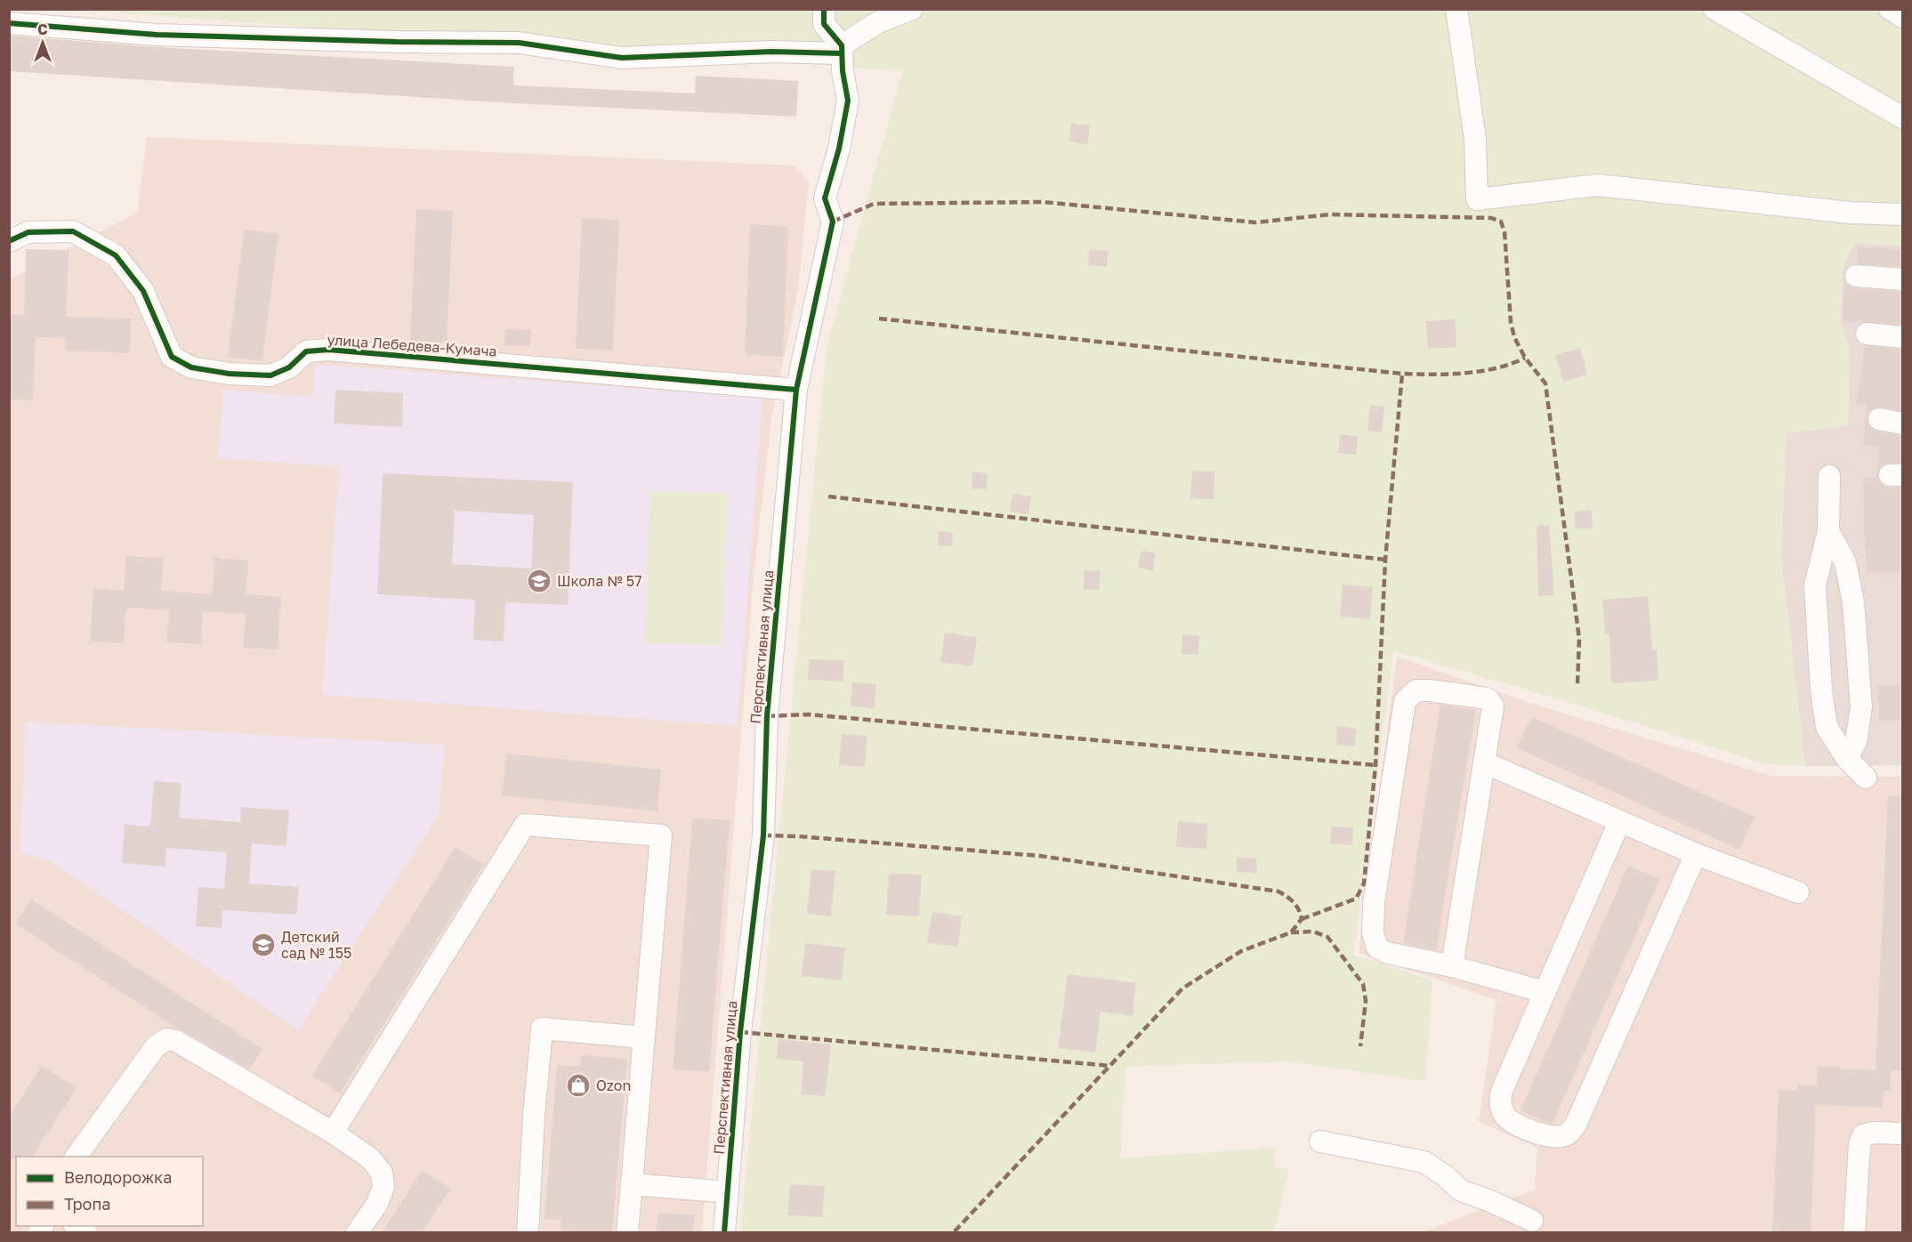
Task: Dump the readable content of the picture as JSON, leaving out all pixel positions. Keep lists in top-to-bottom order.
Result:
{
  "streets": {
    "street": ["улица Лебедева-Кумача", "Перспективная улица"]
  },
  "crossings": [
    ["улица Лебедева-Кумача", "Перспективная улица"]
  ],
  "places": {
    "school or university": ["Школа № 57", "Детский сад № 155"],
    "shop": ["Ozon"]
  },
  "legend": ["Велодорожка", "Тропа"],
  "north": "top"
}
